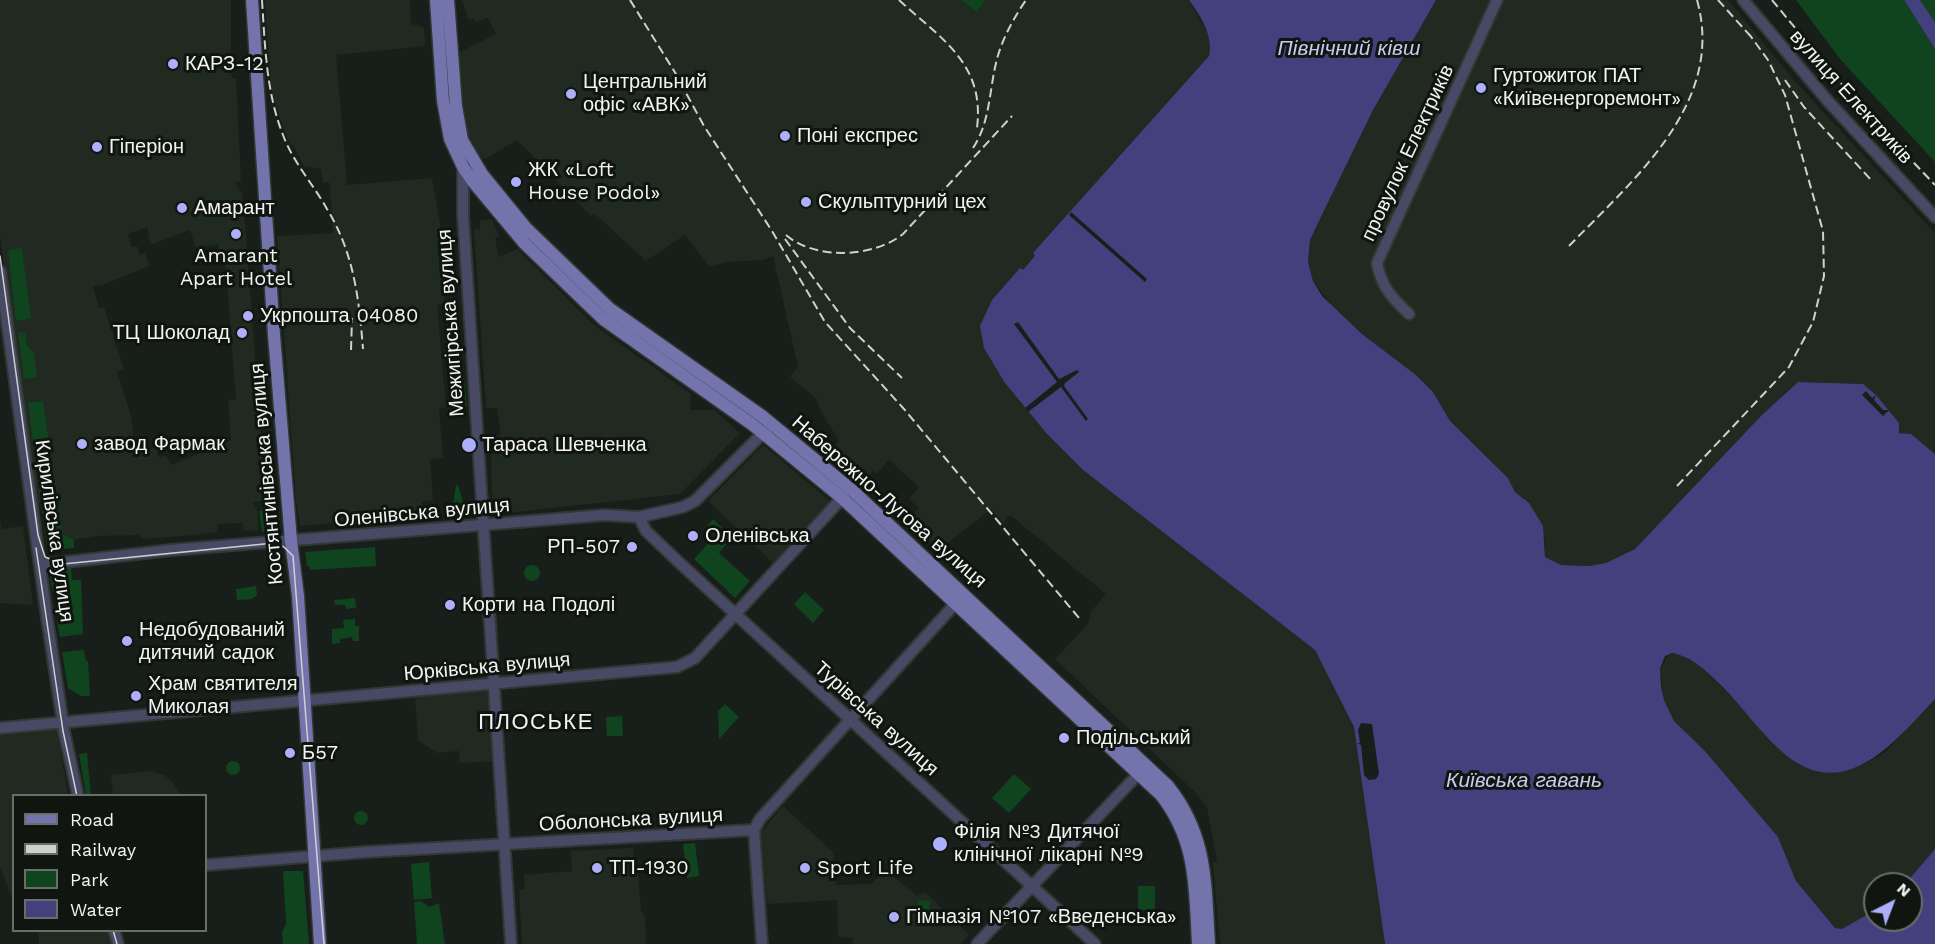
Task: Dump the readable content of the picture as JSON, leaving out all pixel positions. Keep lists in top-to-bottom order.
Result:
{
  "streets": {
    "main road": ["Межигірська вулиця", "Костянтинівська вулиця", "Набережно-Лугова вулиця"],
    "street": [
      "вулиця Електриків",
      "провулок Електриків",
      "Оленівська вулиця",
      "Кирилівська вулиця",
      "Юрківська вулиця",
      "Турівська вулиця",
      "Оболонська вулиця"
    ]
  },
  "crossings": [
    ["Межигірська вулиця", "Набережно-Лугова вулиця"],
    ["Межигірська вулиця", "Оленівська вулиця"],
    ["Межигірська вулиця", "Юрківська вулиця"],
    ["Межигірська вулиця", "Оболонська вулиця"],
    ["Костянтинівська вулиця", "Оленівська вулиця"],
    ["Костянтинівська вулиця", "Юрківська вулиця"],
    ["Костянтинівська вулиця", "Оболонська вулиця"],
    ["Набережно-Лугова вулиця", "Оленівська вулиця"],
    ["Набережно-Лугова вулиця", "Юрківська вулиця"],
    ["Набережно-Лугова вулиця", "Оболонська вулиця"],
    ["Оленівська вулиця", "Кирилівська вулиця"],
    ["Оленівська вулиця", "Турівська вулиця"],
    ["Кирилівська вулиця", "Юрківська вулиця"],
    ["Юрківська вулиця", "Турівська вулиця"],
    ["Турівська вулиця", "Оболонська вулиця"]
  ],
  "districts": ["ПЛОСЬКЕ"],
  "water": ["Північний ківш", "Київська гавань"],
  "places": [
    "КАРЗ-12",
    "Гуртожиток ПАТ «Київенергоремонт»",
    "Центральний офіс «АВК»",
    "Поні експрес",
    "Гіперіон",
    "ЖК «Loft House Podol»",
    "Скульптурний цех",
    "Амарант",
    "Amarant Apart Hotel",
    "Укрпошта 04080",
    "ТЦ Шоколад",
    "завод Фармак",
    "Тараса Шевченка",
    "Оленівська",
    "РП-507",
    "Корти на Подолі",
    "Недобудований дитячий садок",
    "Храм святителя Миколая",
    "Подільський",
    "Б57",
    "Філія №3 Дитячої клінічної лікарні №9",
    "ТП-1930",
    "Sport Life",
    "Гімназія №107 «Введенська»"
  ],
  "legend": [
    "Road",
    "Railway",
    "Park",
    "Water"
  ],
  "north": "top right"
}
